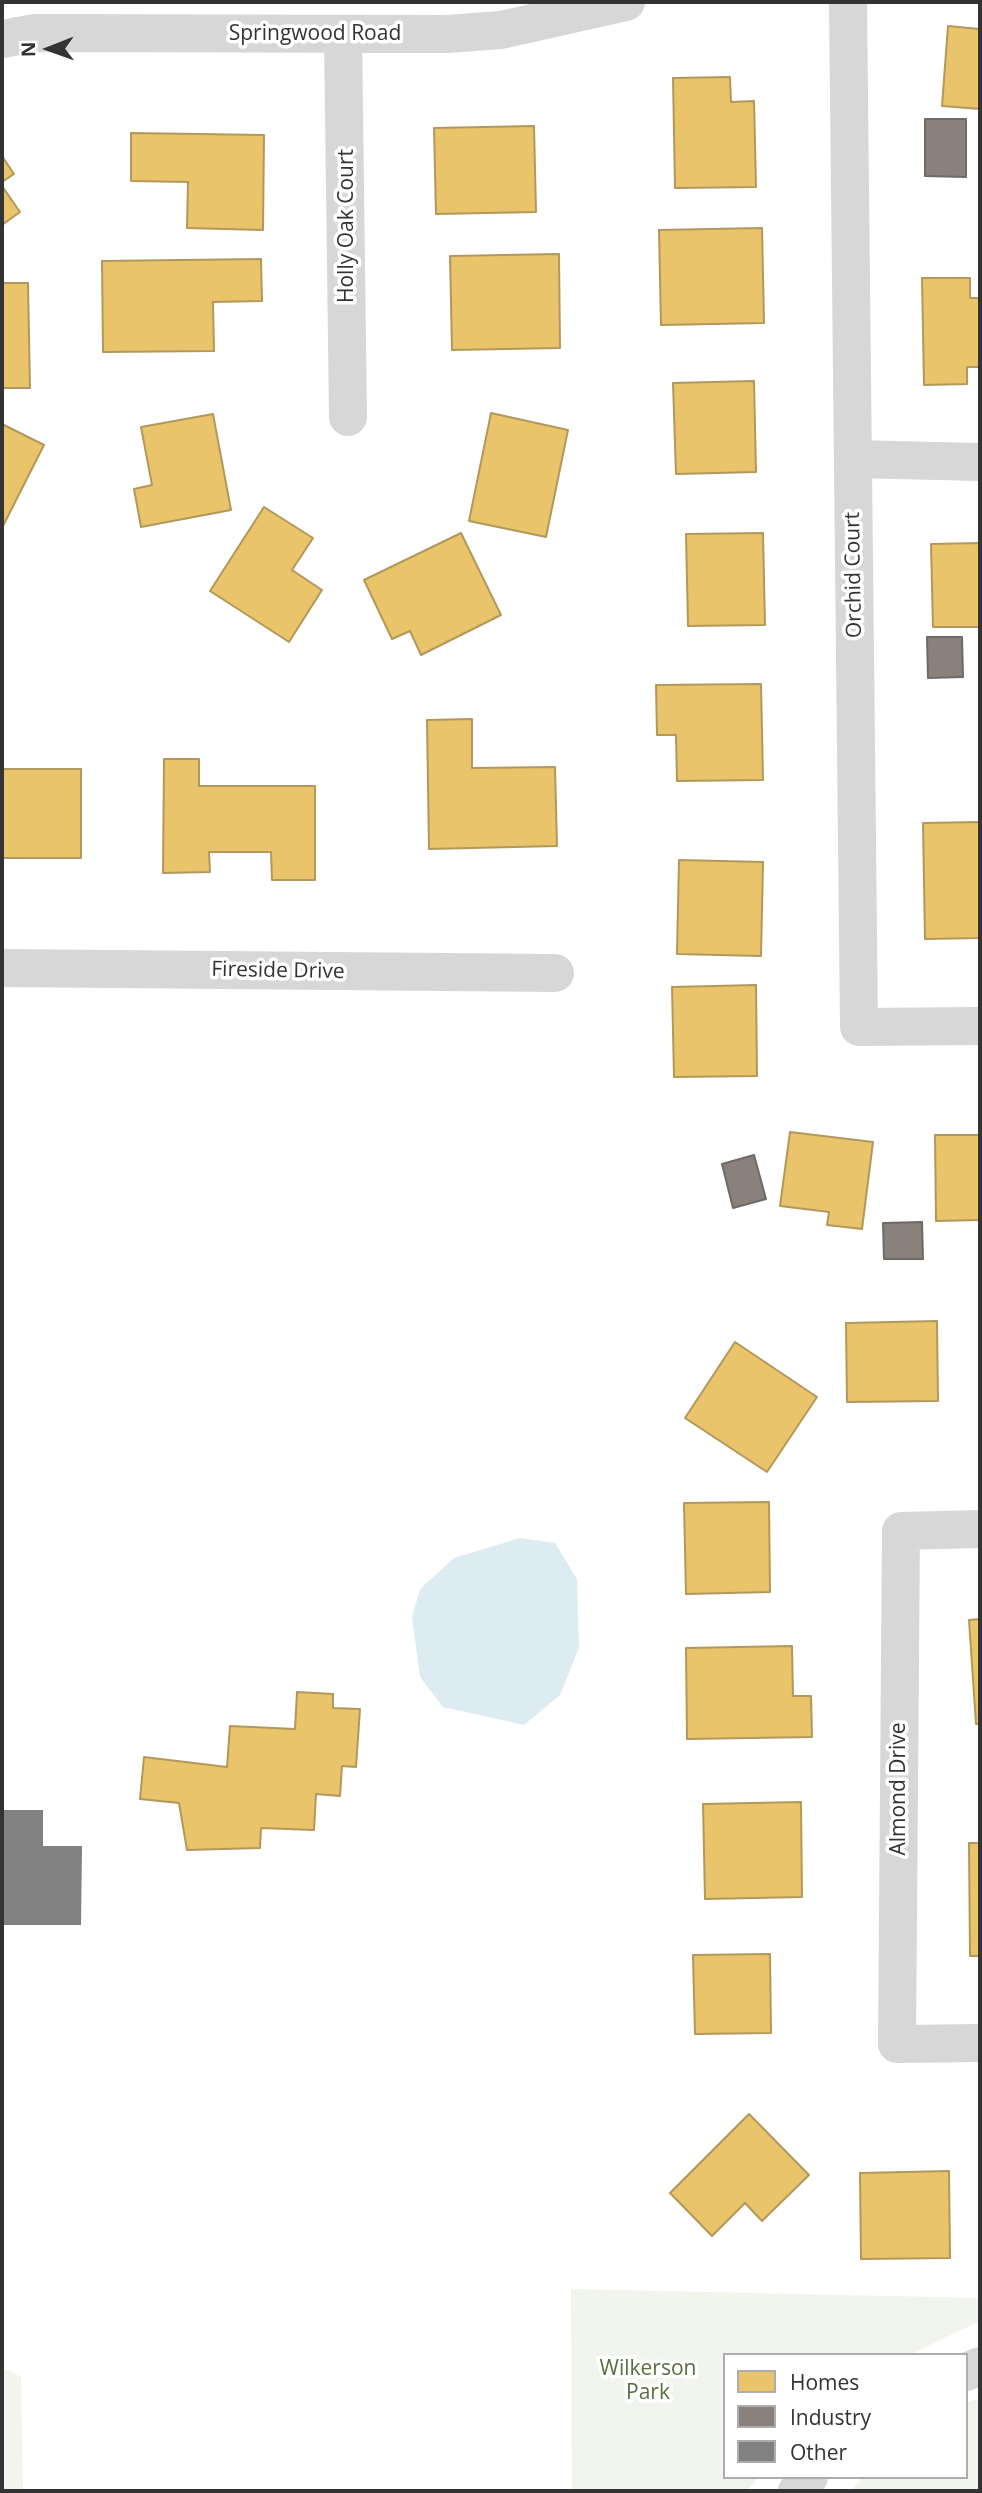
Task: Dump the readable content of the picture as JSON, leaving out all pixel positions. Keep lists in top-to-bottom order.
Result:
{
  "streets": {
    "street": [
      "Springwood Road",
      "Holly Oak Court",
      "Orchid Court",
      "Fireside Drive",
      "Almond Drive"
    ]
  },
  "crossings": [
    ["Springwood Road", "Holly Oak Court"]
  ],
  "parks": ["Wilkerson Park"],
  "legend": ["Homes", "Industry", "Other"],
  "north": "left"
}
